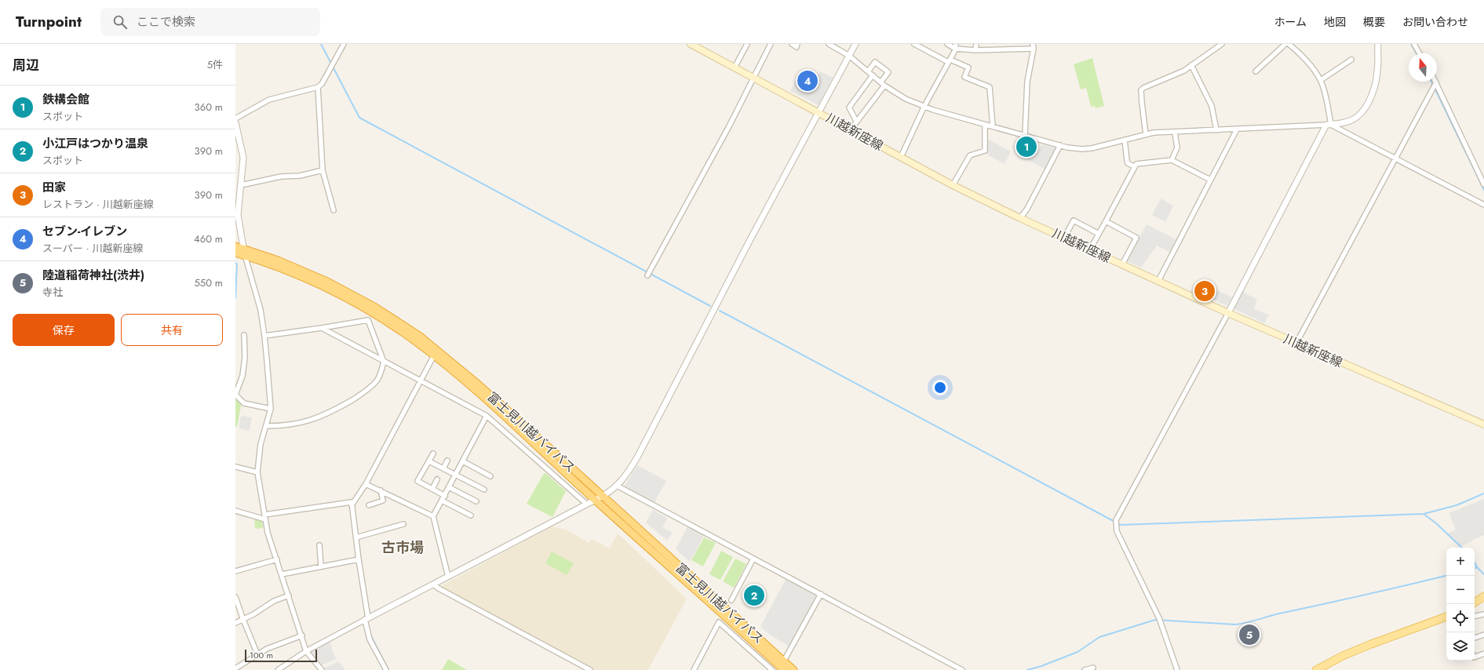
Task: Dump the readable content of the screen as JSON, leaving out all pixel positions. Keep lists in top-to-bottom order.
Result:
{
  "streets": {
    "highway": ["富士見川越バイパス"],
    "main road": ["川越新座線"]
  },
  "districts": ["古市場"],
  "scale_bar": "100 m",
  "north": "top",
  "page": {
    "header": "Turnpoint",
    "search": "ここで検索",
    "nav": [
      "ホーム",
      "地図",
      "概要",
      "お問い合わせ"
    ],
    "heading": ["周辺", "5件"],
    "pins": [
      "4",
      "1",
      "3",
      "2",
      "5"
    ],
    "list": [
      {
        "mark": "1",
        "name": "鉄構会館",
        "note": "スポット",
        "value": "360 m"
      },
      {
        "mark": "2",
        "name": "小江戸はつかり温泉",
        "note": "スポット",
        "value": "390 m"
      },
      {
        "mark": "3",
        "name": "田家",
        "note": "レストラン · 川越新座線",
        "value": "390 m"
      },
      {
        "mark": "4",
        "name": "セブン-イレブン",
        "note": "スーパー · 川越新座線",
        "value": "460 m"
      },
      {
        "mark": "5",
        "name": "陸道稲荷神社(渋井)",
        "note": "寺社",
        "value": "550 m"
      }
    ],
    "buttons": ["保存", "共有"],
    "map_buttons": ["+", "−"],
    "scale": "100 m"
  }
}
